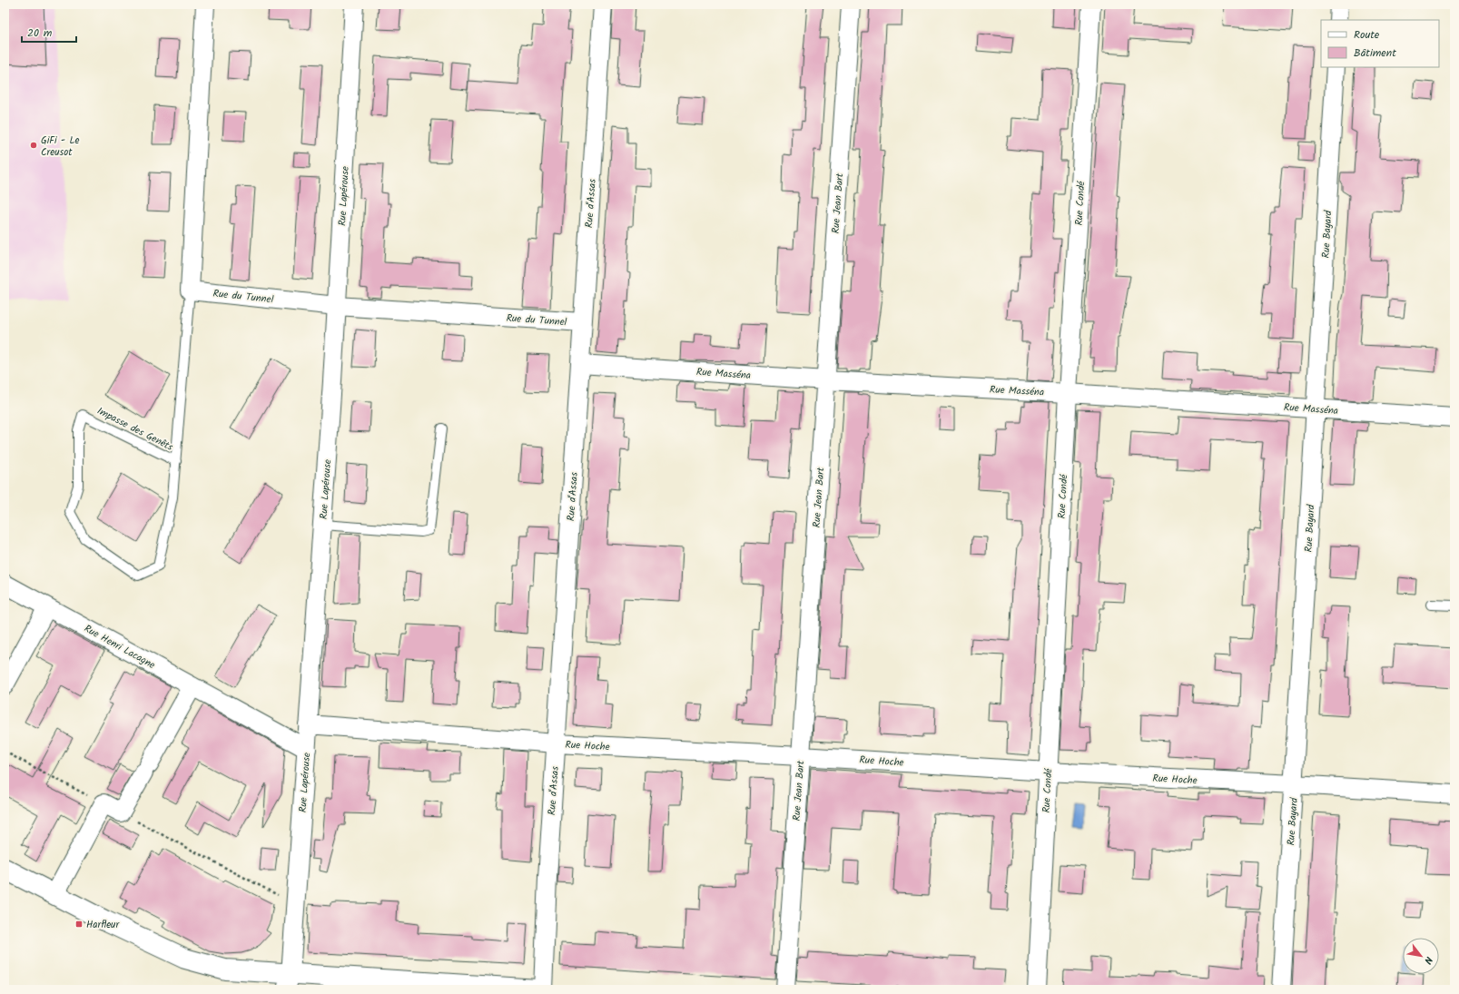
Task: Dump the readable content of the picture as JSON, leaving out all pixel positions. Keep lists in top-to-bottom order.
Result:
{
  "streets": {
    "street": [
      "Rue Lapérouse",
      "Rue d'Assas",
      "Rue Jean Bart",
      "Rue Condé",
      "Rue Bayard",
      "Rue du Tunnel",
      "Rue Masséna",
      "Rue Henri Lacagne",
      "Rue Hoche"
    ],
    "lane": ["Impasse des Genêts"]
  },
  "crossings": [
    ["Rue Lapérouse", "Rue du Tunnel"],
    ["Rue Lapérouse", "Rue Henri Lacagne"],
    ["Rue Lapérouse", "Rue Hoche"],
    ["Rue d'Assas", "Rue du Tunnel"],
    ["Rue d'Assas", "Rue Masséna"],
    ["Rue d'Assas", "Rue Hoche"],
    ["Rue Jean Bart", "Rue Masséna"],
    ["Rue Jean Bart", "Rue Hoche"],
    ["Rue Condé", "Rue Masséna"],
    ["Rue Condé", "Rue Hoche"],
    ["Rue Bayard", "Rue Masséna"],
    ["Rue Bayard", "Rue Hoche"],
    ["Rue du Tunnel", "Impasse des Genêts"]
  ],
  "places": {
    "other": ["GiFi - Le Creusot"],
    "transit": ["Harfleur"]
  },
  "legend": ["Route", "Bâtiment"],
  "scale_bar": "20 m",
  "north": "bottom right"
}
